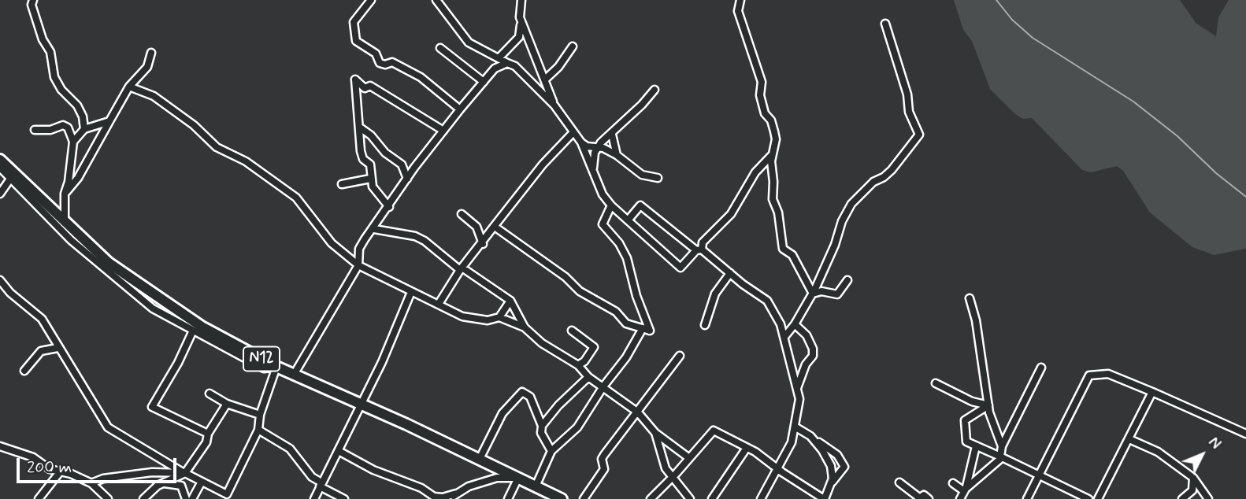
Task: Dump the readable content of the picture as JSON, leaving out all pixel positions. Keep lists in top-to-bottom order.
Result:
{
  "streets": {
    "main road": ["N12"]
  },
  "scale_bar": "200 m",
  "north": "top right"
}
